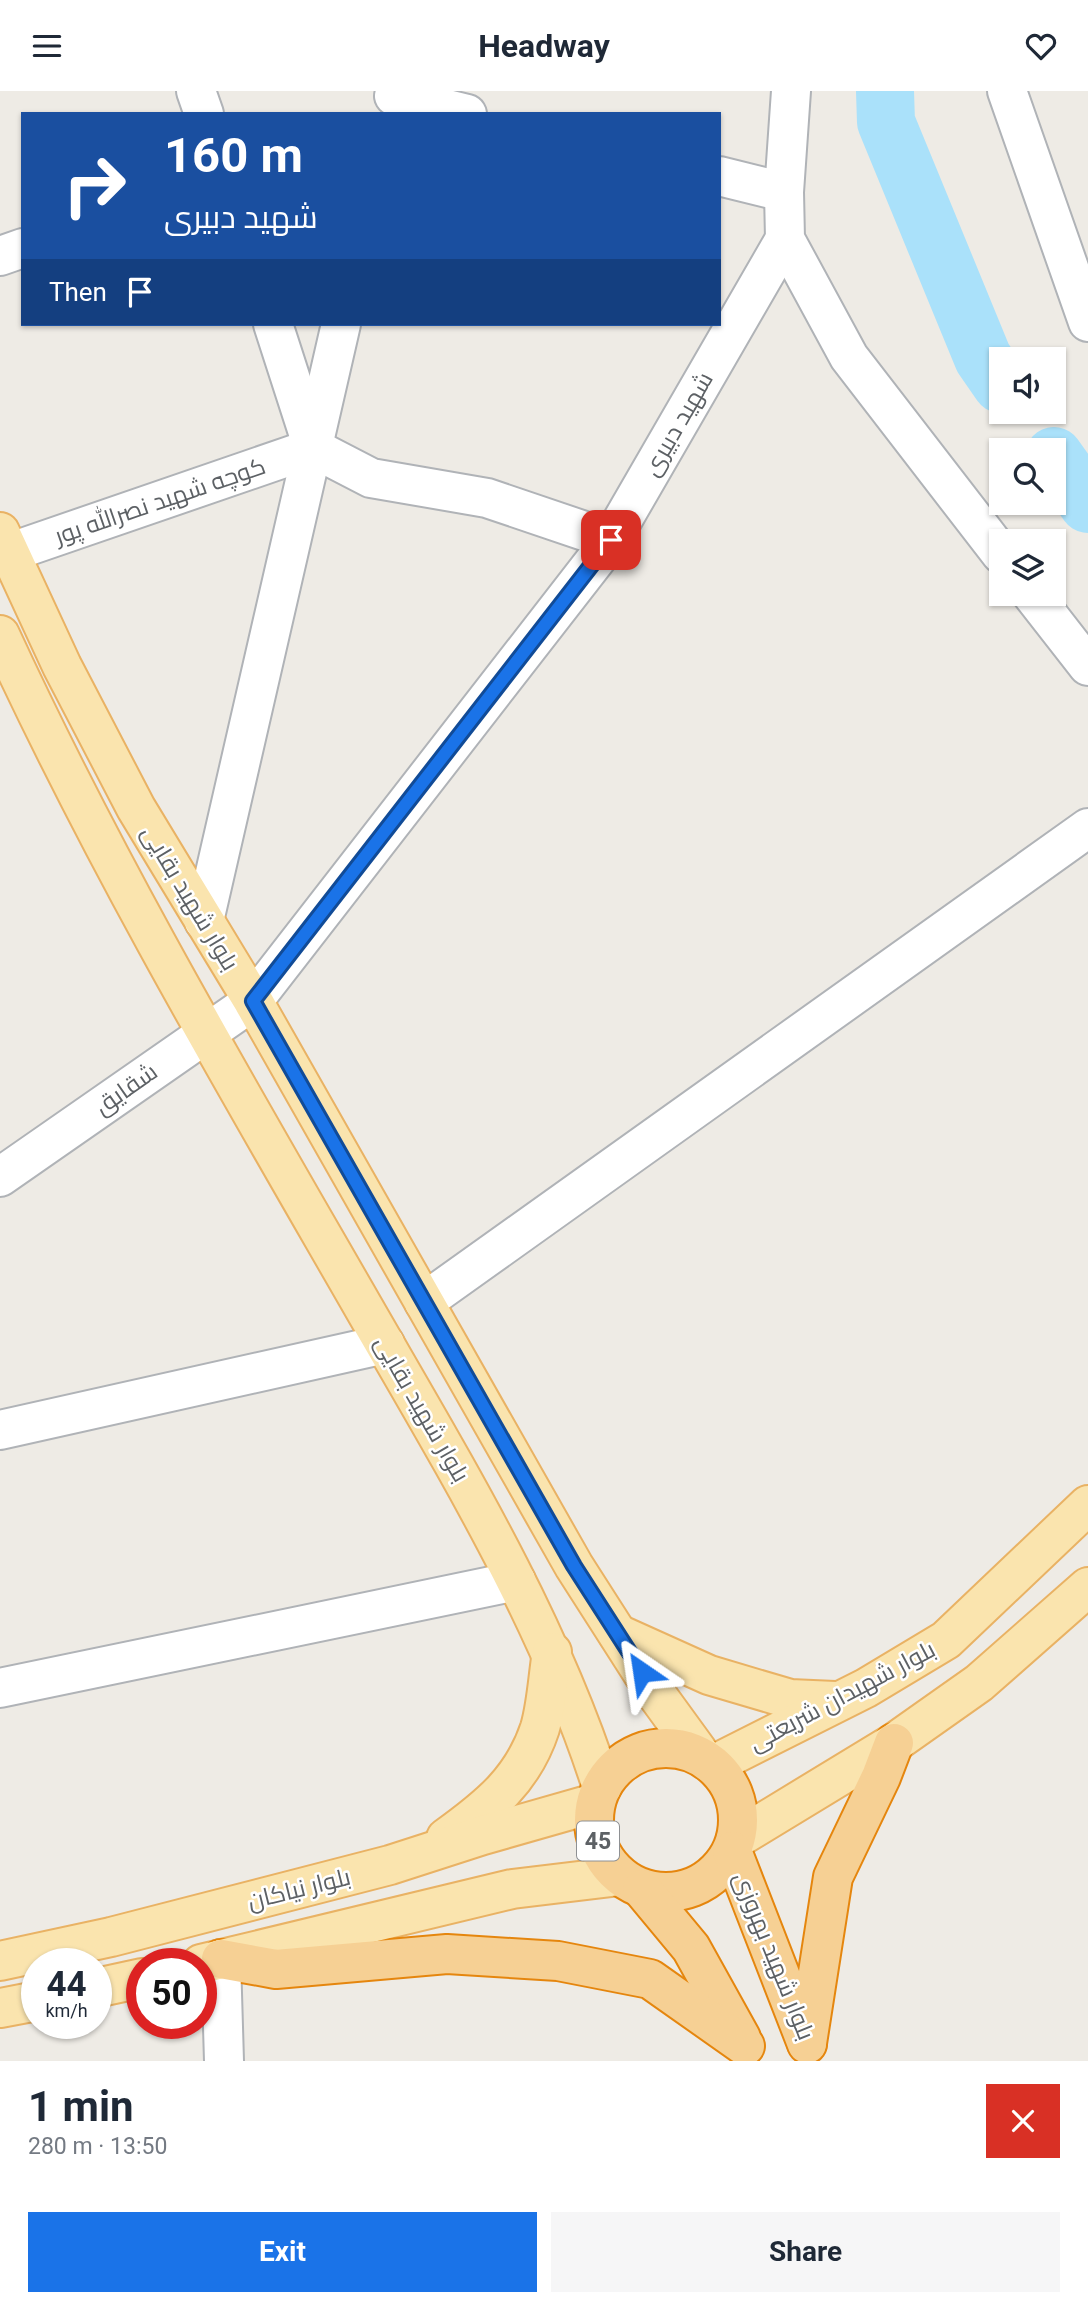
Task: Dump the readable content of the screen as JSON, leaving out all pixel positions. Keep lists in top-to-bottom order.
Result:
{
  "streets": {
    "highway": ["45", "بلوار شهید بهروزی"],
    "main road": ["بلوار شهید بقایی", "بلوار شهیدان شریعتی", "بلوار نیاکان"],
    "street": ["شهید دبیری", "کوچه شهید نصرالله پور", "شقایق"]
  },
  "crossings": [
    ["شهید دبیری", "بلوار شهید بقایی"],
    ["شهید دبیری", "شقایق"],
    ["کوچه شهید نصرالله پور", "بلوار شهید بقایی"],
    ["بلوار شهید بقایی", "شقایق"],
    ["بلوار شهید بقایی", "بلوار شهیدان شریعتی"],
    ["بلوار شهید بقایی", "45"],
    ["بلوار شهید بقایی", "بلوار نیاکان"],
    ["بلوار شهید بقایی", "بلوار شهید بهروزی"],
    ["بلوار شهیدان شریعتی", "45"],
    ["بلوار شهیدان شریعتی", "بلوار نیاکان"],
    ["بلوار شهیدان شریعتی", "بلوار شهید بهروزی"],
    ["45", "بلوار نیاکان"],
    ["45", "بلوار شهید بهروزی"],
    ["بلوار نیاکان", "بلوار شهید بهروزی"]
  ],
  "page": {
    "header": "Headway",
    "turn": ["160 m", "شهید دبیری"],
    "then": "Then",
    "speed": "44 km/h",
    "limit": "50",
    "heading": ["1 min", "280 m · 13:50"],
    "buttons": ["Exit", "Share"]
  }
}
